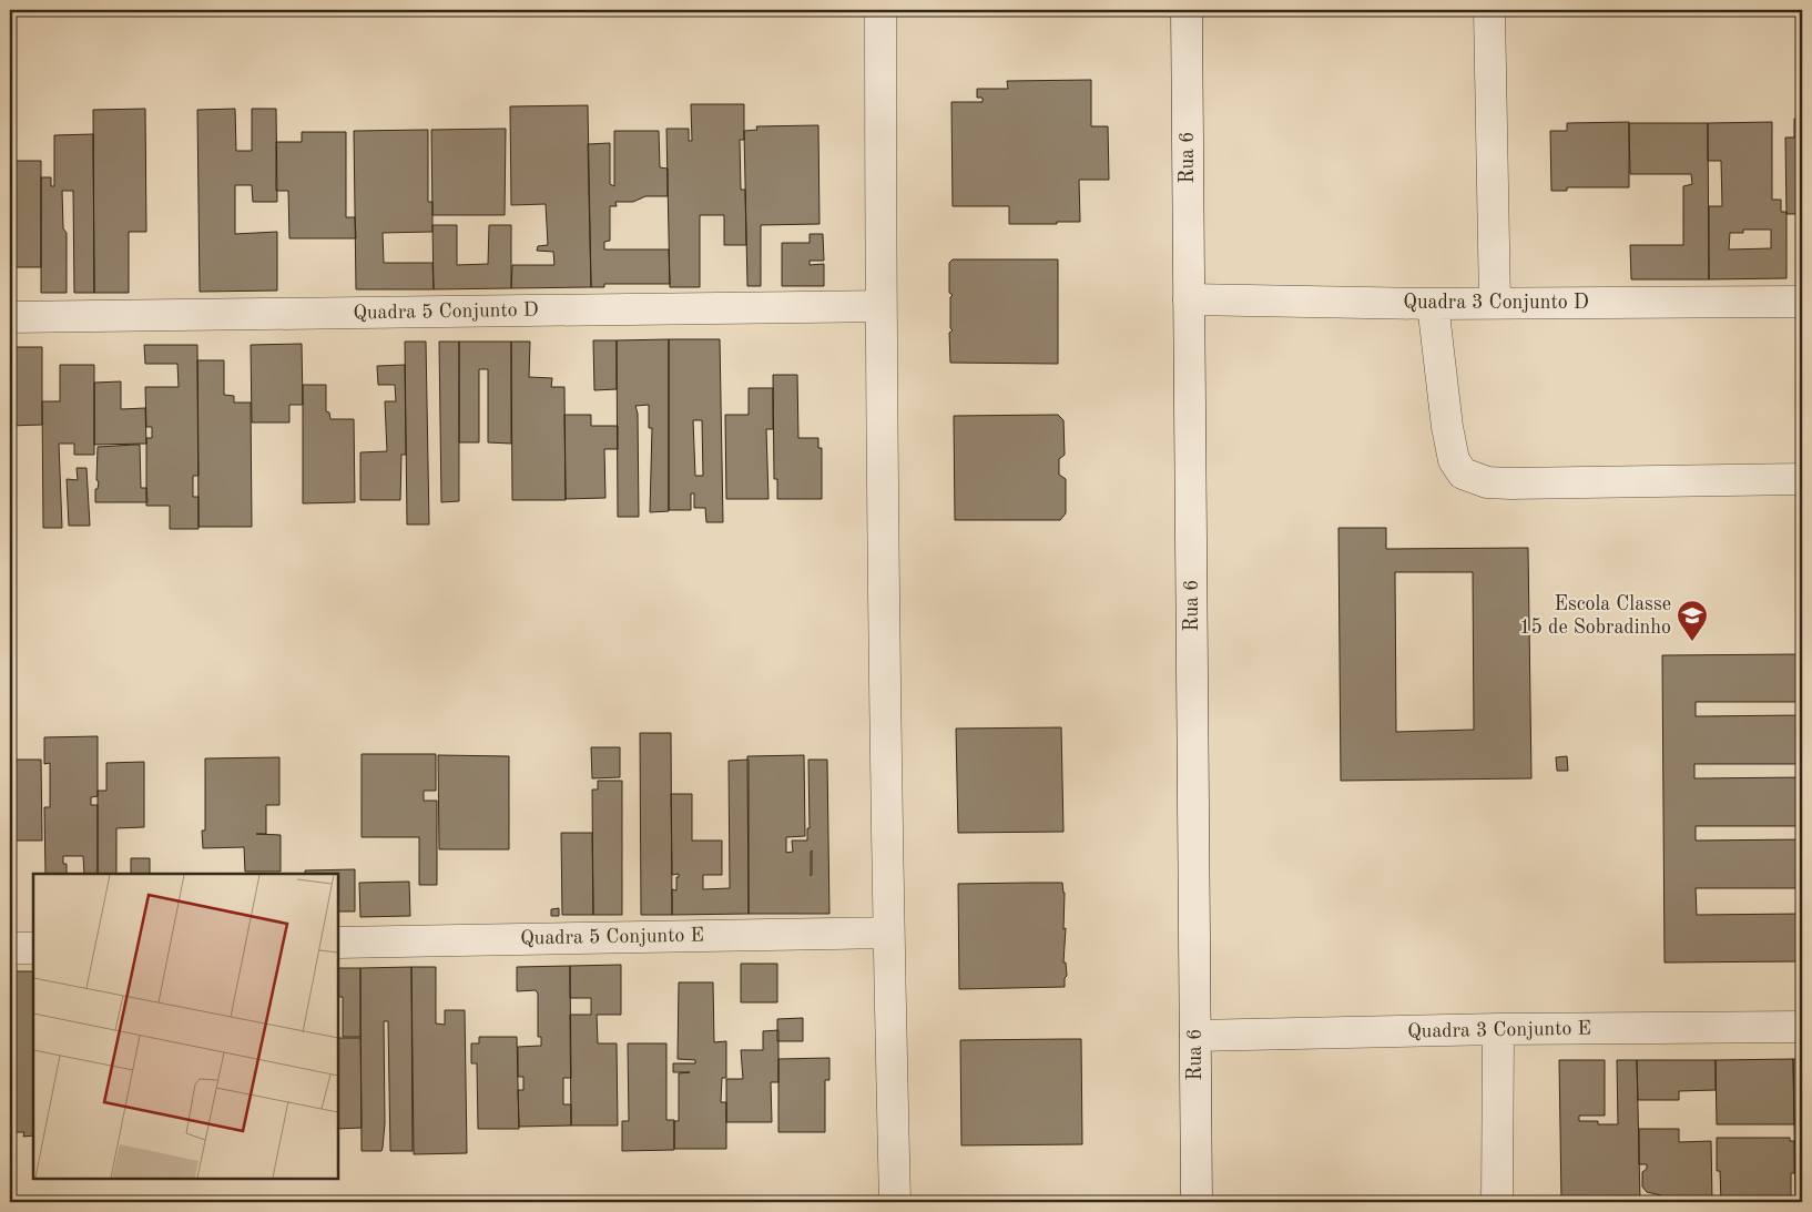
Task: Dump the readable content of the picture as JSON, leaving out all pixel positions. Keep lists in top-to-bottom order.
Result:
{
  "streets": {
    "street": [
      "Rua 6",
      "Quadra 3 Conjunto D",
      "Quadra 5 Conjunto D",
      "Quadra 5 Conjunto E",
      "Quadra 3 Conjunto E"
    ]
  },
  "crossings": [
    ["Rua 6", "Quadra 3 Conjunto D"],
    ["Rua 6", "Quadra 3 Conjunto E"]
  ],
  "places": {
    "school or university": ["Escola Classe 15 de Sobradinho"]
  }
}
